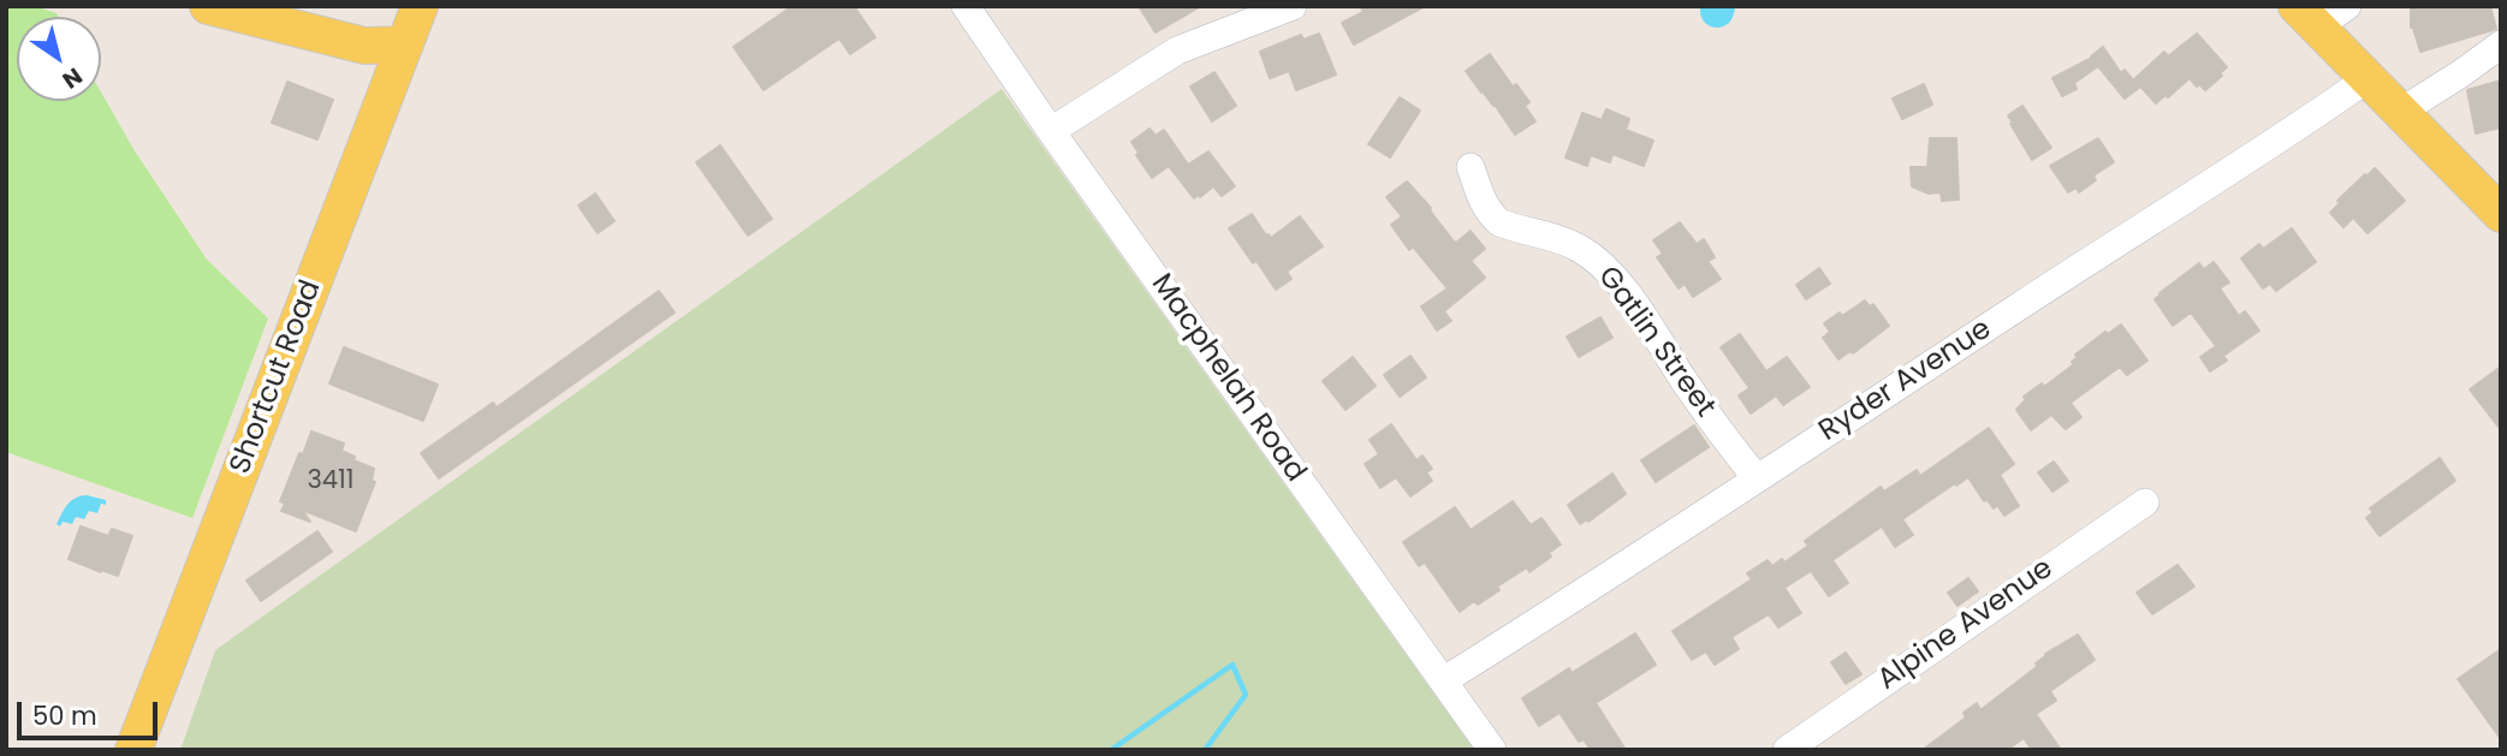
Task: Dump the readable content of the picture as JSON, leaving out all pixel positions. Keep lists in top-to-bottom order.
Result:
{
  "streets": {
    "main road": ["Shortcut Road"],
    "street": [
      "Gatlin Street",
      "Macphelah Road",
      "Ryder Avenue",
      "Alpine Avenue"
    ]
  },
  "crossings": [
    ["Gatlin Street", "Ryder Avenue"],
    ["Macphelah Road", "Ryder Avenue"]
  ],
  "house_numbers": ["3411"],
  "scale_bar": "50 m",
  "north": "bottom right"
}
